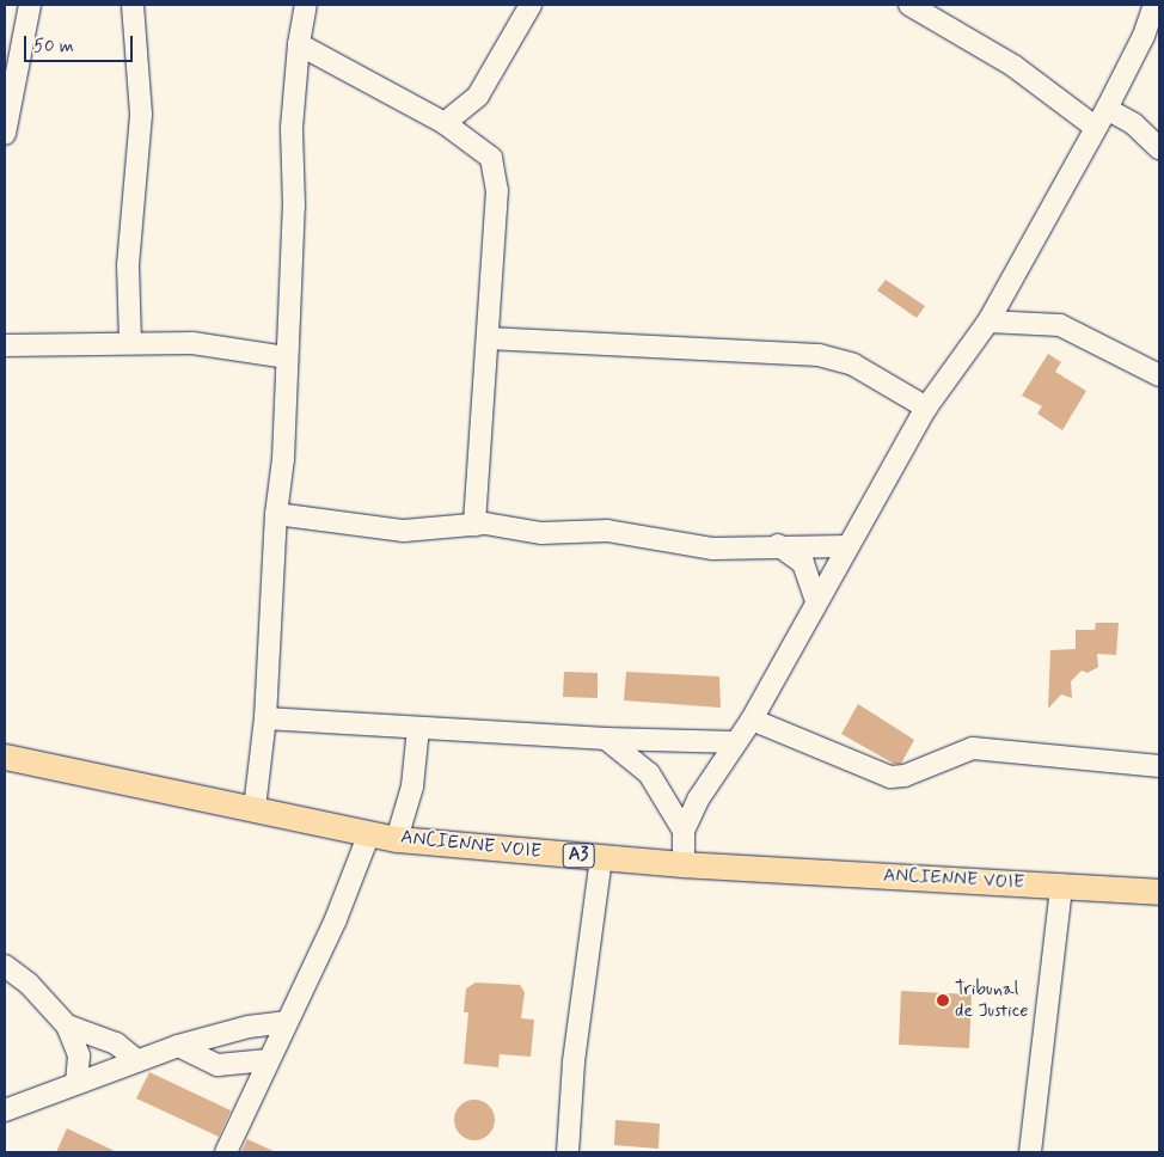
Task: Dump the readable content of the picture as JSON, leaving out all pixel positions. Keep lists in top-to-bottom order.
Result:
{
  "streets": {
    "main road": ["ANCIENNE VOIE", "A3"]
  },
  "places": ["Tribunal de Justice"],
  "scale_bar": "50 m"
}
